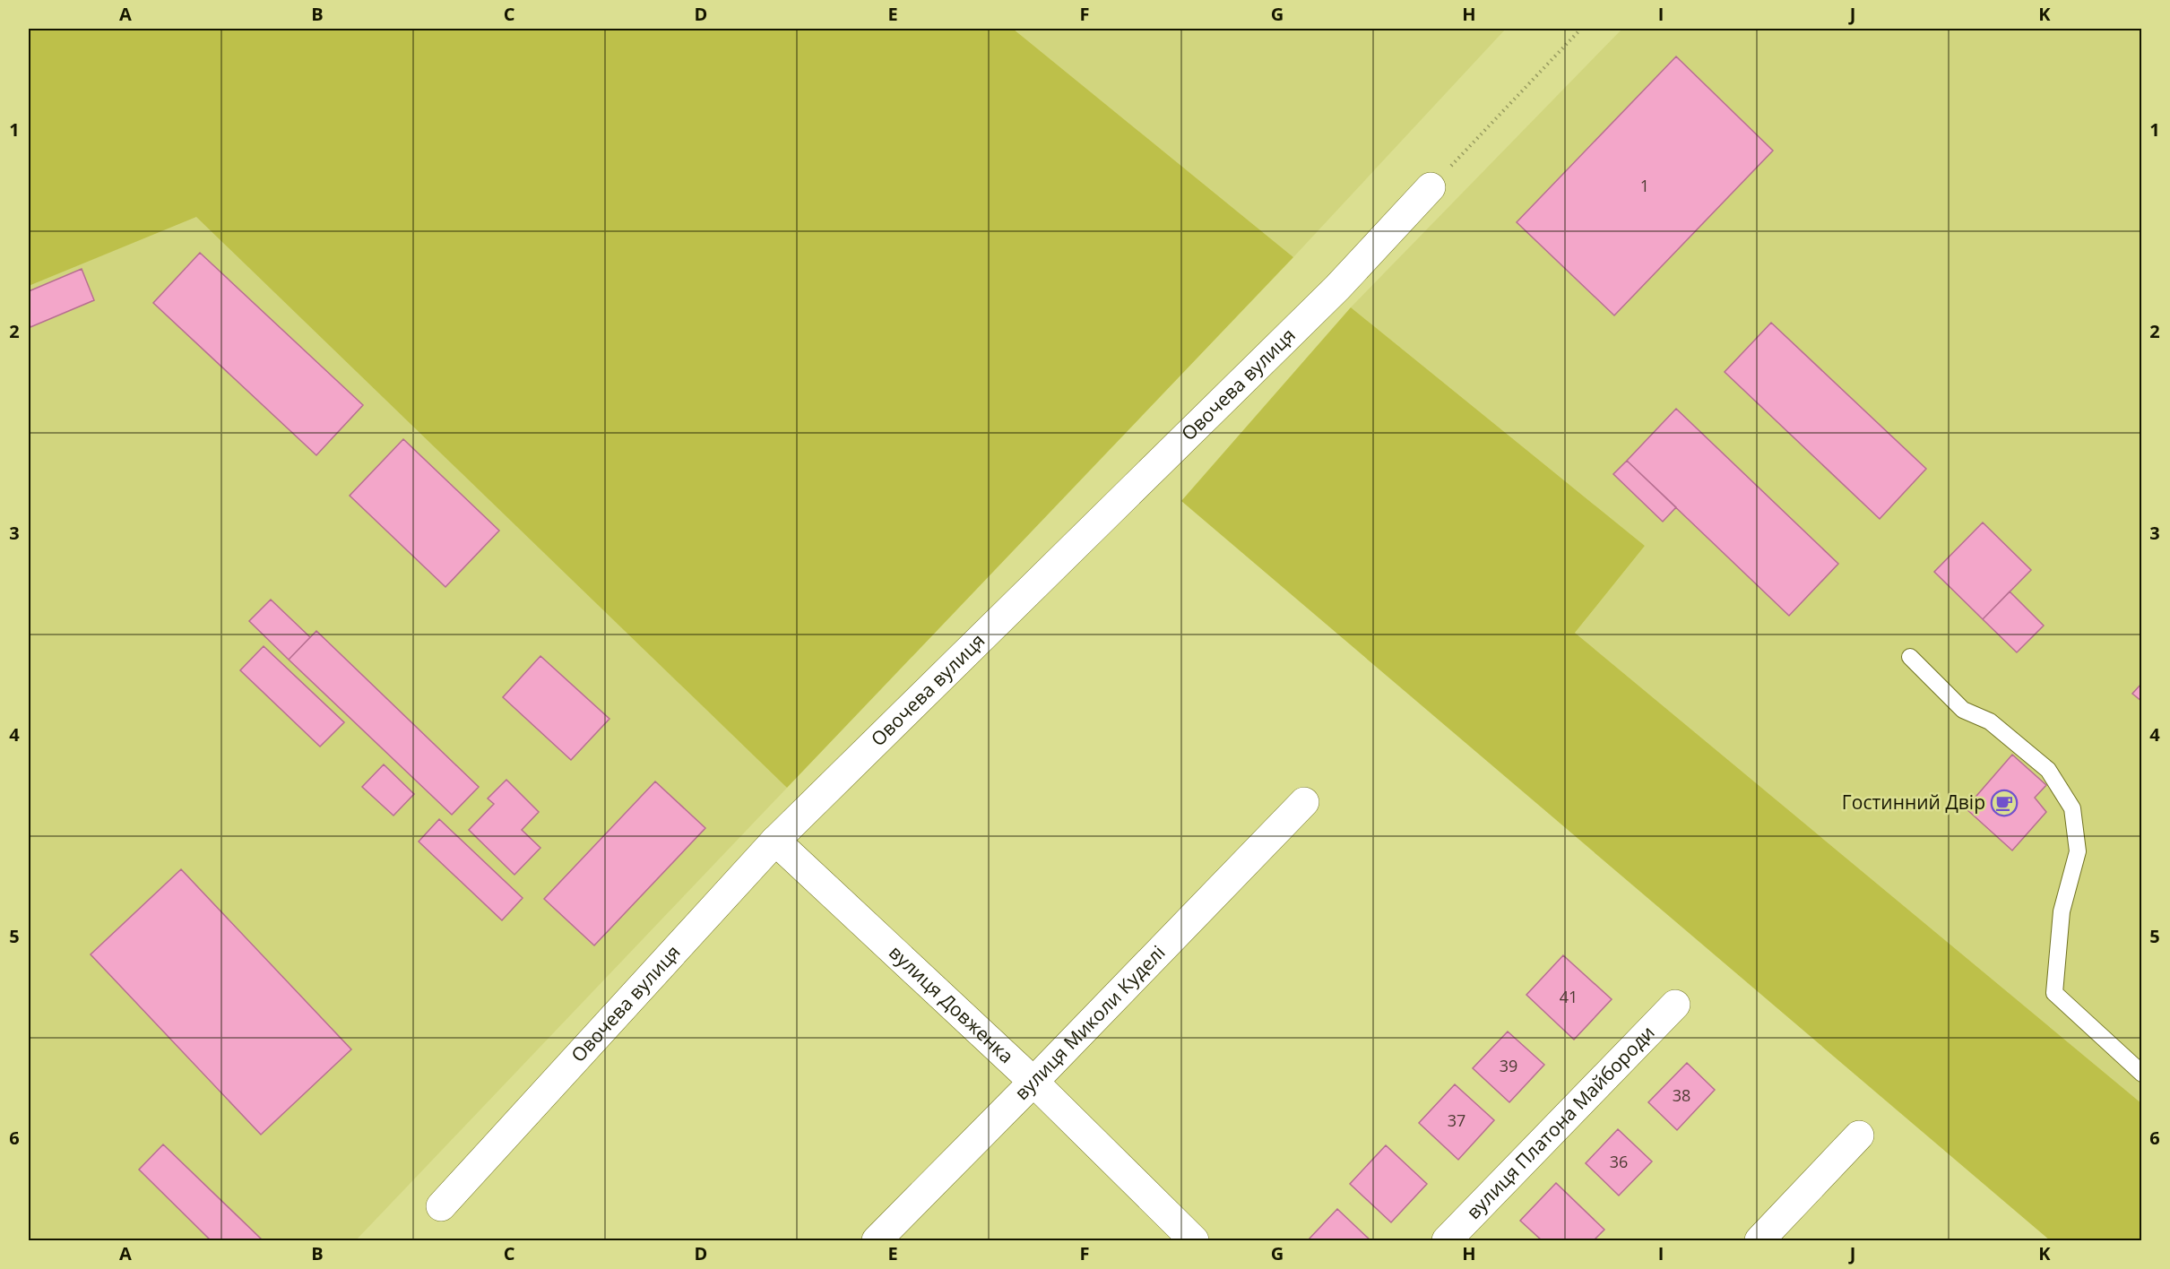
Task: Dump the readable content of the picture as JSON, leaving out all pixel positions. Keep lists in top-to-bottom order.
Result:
{
  "streets": {
    "street": [
      "Овочева вулиця",
      "вулиця Довженка",
      "вулиця Миколи Куделі",
      "вулиця Платона Майбороди"
    ]
  },
  "crossings": [
    ["Овочева вулиця", "вулиця Довженка"],
    ["вулиця Довженка", "вулиця Миколи Куделі"]
  ],
  "places": {
    "cafe": ["Гостинний Двір"]
  },
  "house_numbers": [
    "1",
    "41",
    "39",
    "38",
    "37",
    "36"
  ],
  "grid": {
    "columns": [
      "A",
      "B",
      "C",
      "D",
      "E",
      "F",
      "G",
      "H",
      "I",
      "J",
      "K"
    ],
    "rows": [
      "1",
      "2",
      "3",
      "4",
      "5",
      "6"
    ]
  }
}
